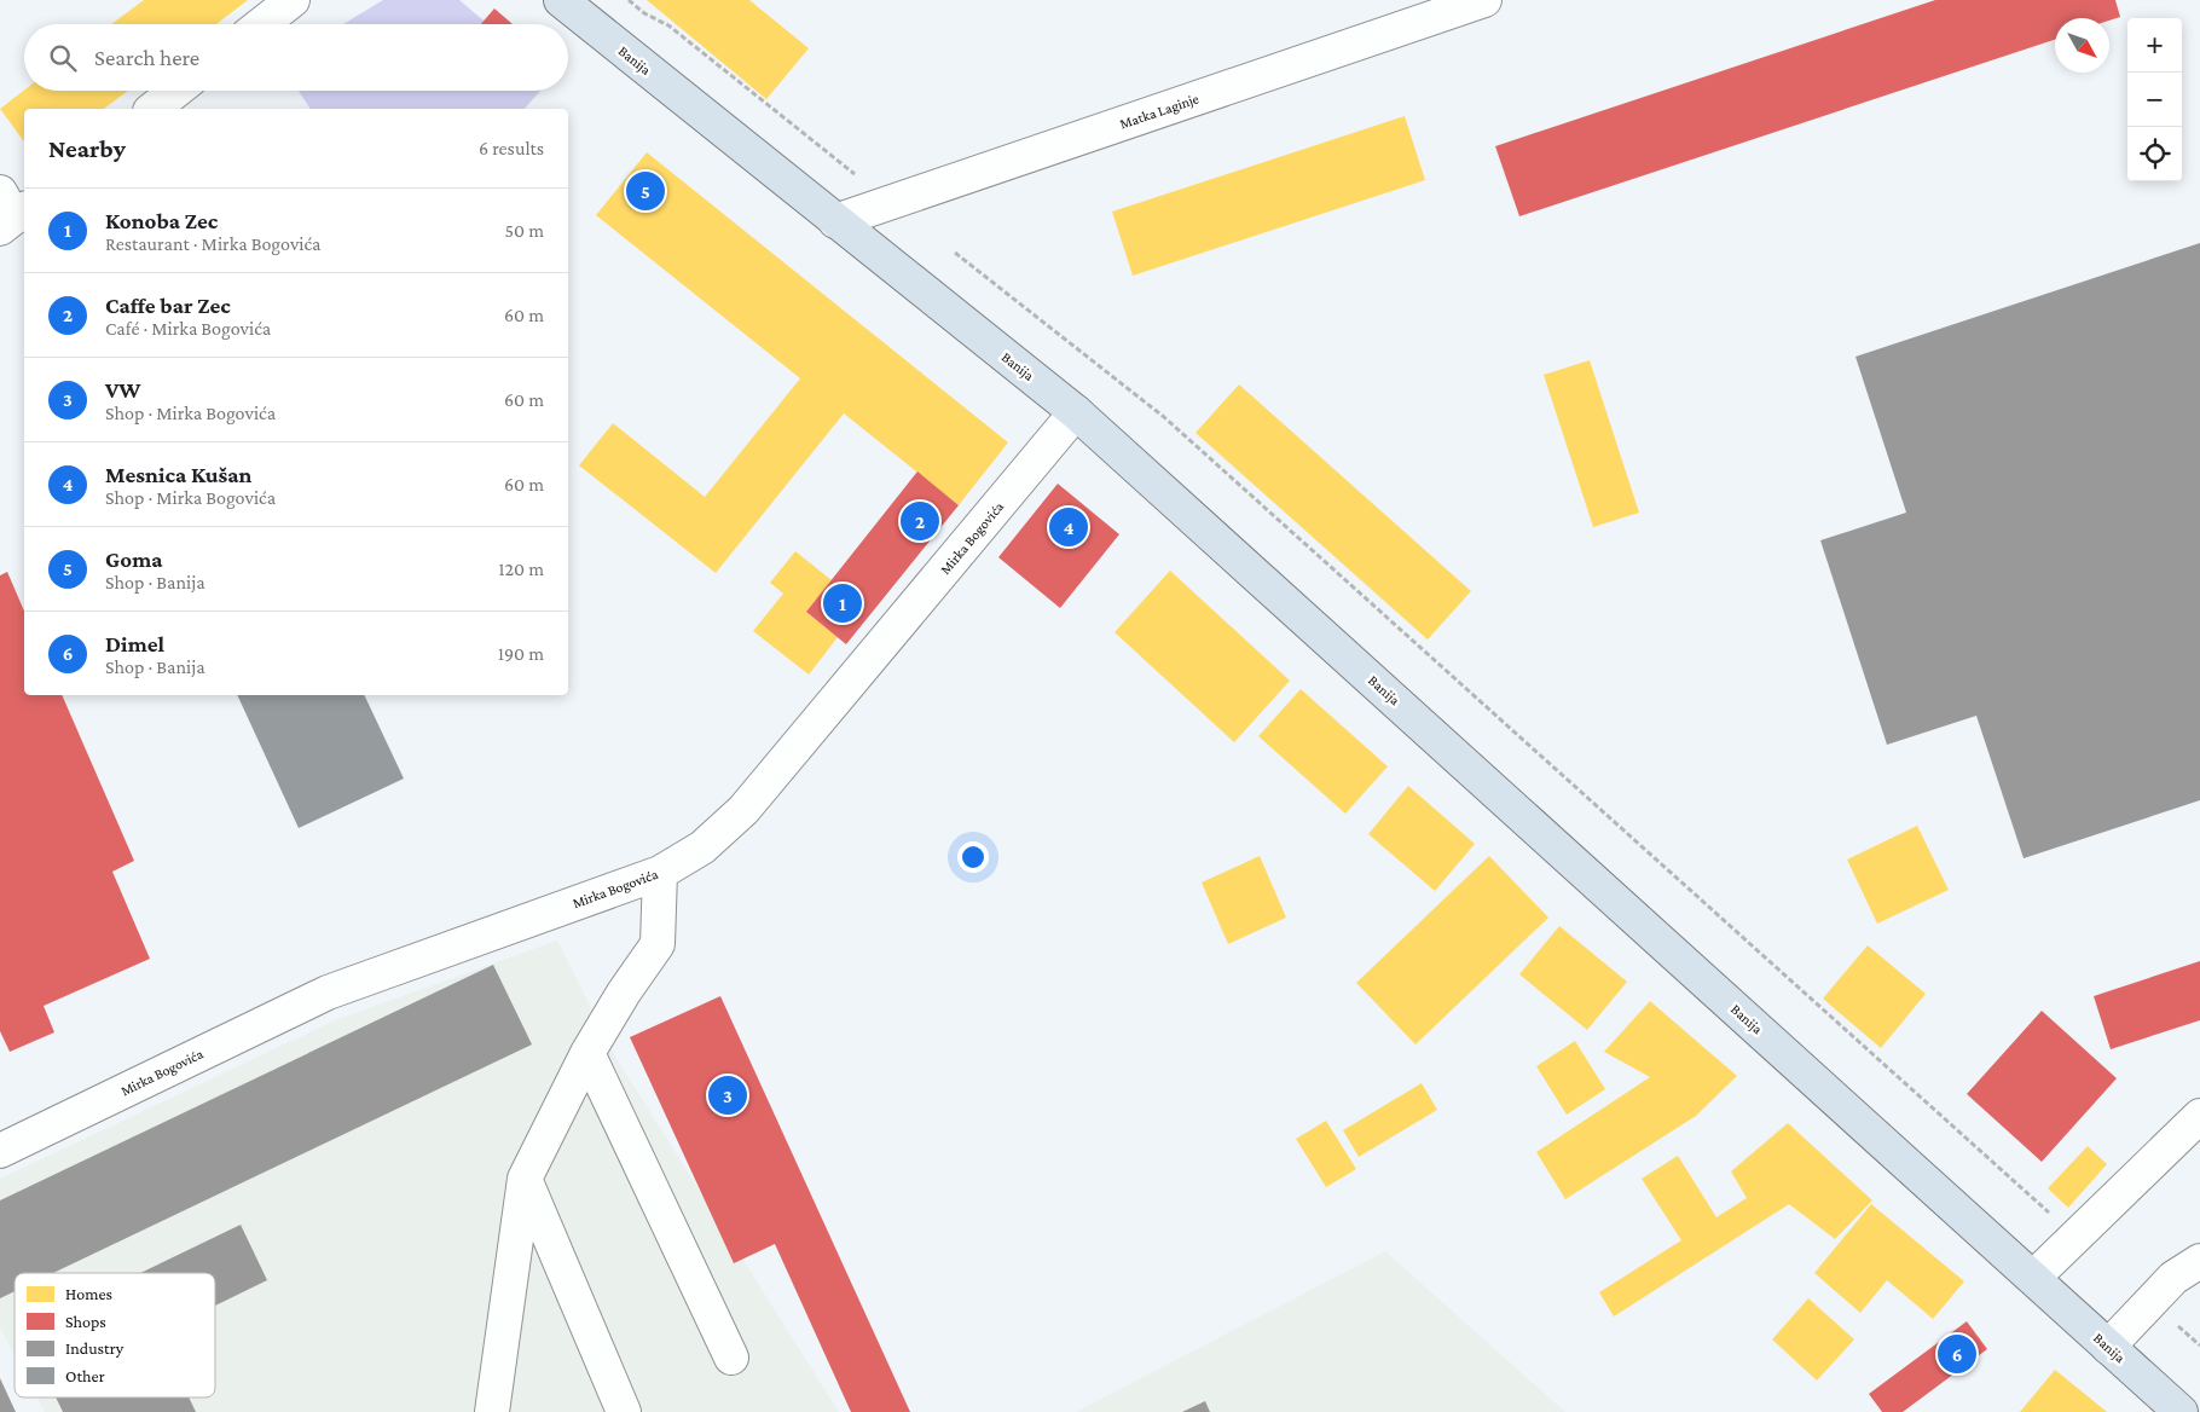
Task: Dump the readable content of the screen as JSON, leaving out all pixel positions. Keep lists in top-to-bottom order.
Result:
{
  "streets": {
    "main road": ["Banija"],
    "street": ["Matka Laginje", "Mirka Bogovića"]
  },
  "crossings": [
    ["Banija", "Matka Laginje"],
    ["Banija", "Mirka Bogovića"]
  ],
  "legend": [
    "Homes",
    "Shops",
    "Industry",
    "Other"
  ],
  "north": "bottom right",
  "page": {
    "map_buttons": ["+", "−"],
    "search": "Search here",
    "heading": ["Nearby", "6 results"],
    "pins": [
      "5",
      "2",
      "4",
      "1",
      "3",
      "6"
    ],
    "list": [
      {
        "mark": "1",
        "name": "Konoba Zec",
        "note": "Restaurant · Mirka Bogovića",
        "value": "50 m"
      },
      {
        "mark": "2",
        "name": "Caffe bar Zec",
        "note": "Café · Mirka Bogovića",
        "value": "60 m"
      },
      {
        "mark": "3",
        "name": "VW",
        "note": "Shop · Mirka Bogovića",
        "value": "60 m"
      },
      {
        "mark": "4",
        "name": "Mesnica Kušan",
        "note": "Shop · Mirka Bogovića",
        "value": "60 m"
      },
      {
        "mark": "5",
        "name": "Goma",
        "note": "Shop · Banija",
        "value": "120 m"
      },
      {
        "mark": "6",
        "name": "Dimel",
        "note": "Shop · Banija",
        "value": "190 m"
      }
    ]
  }
}
